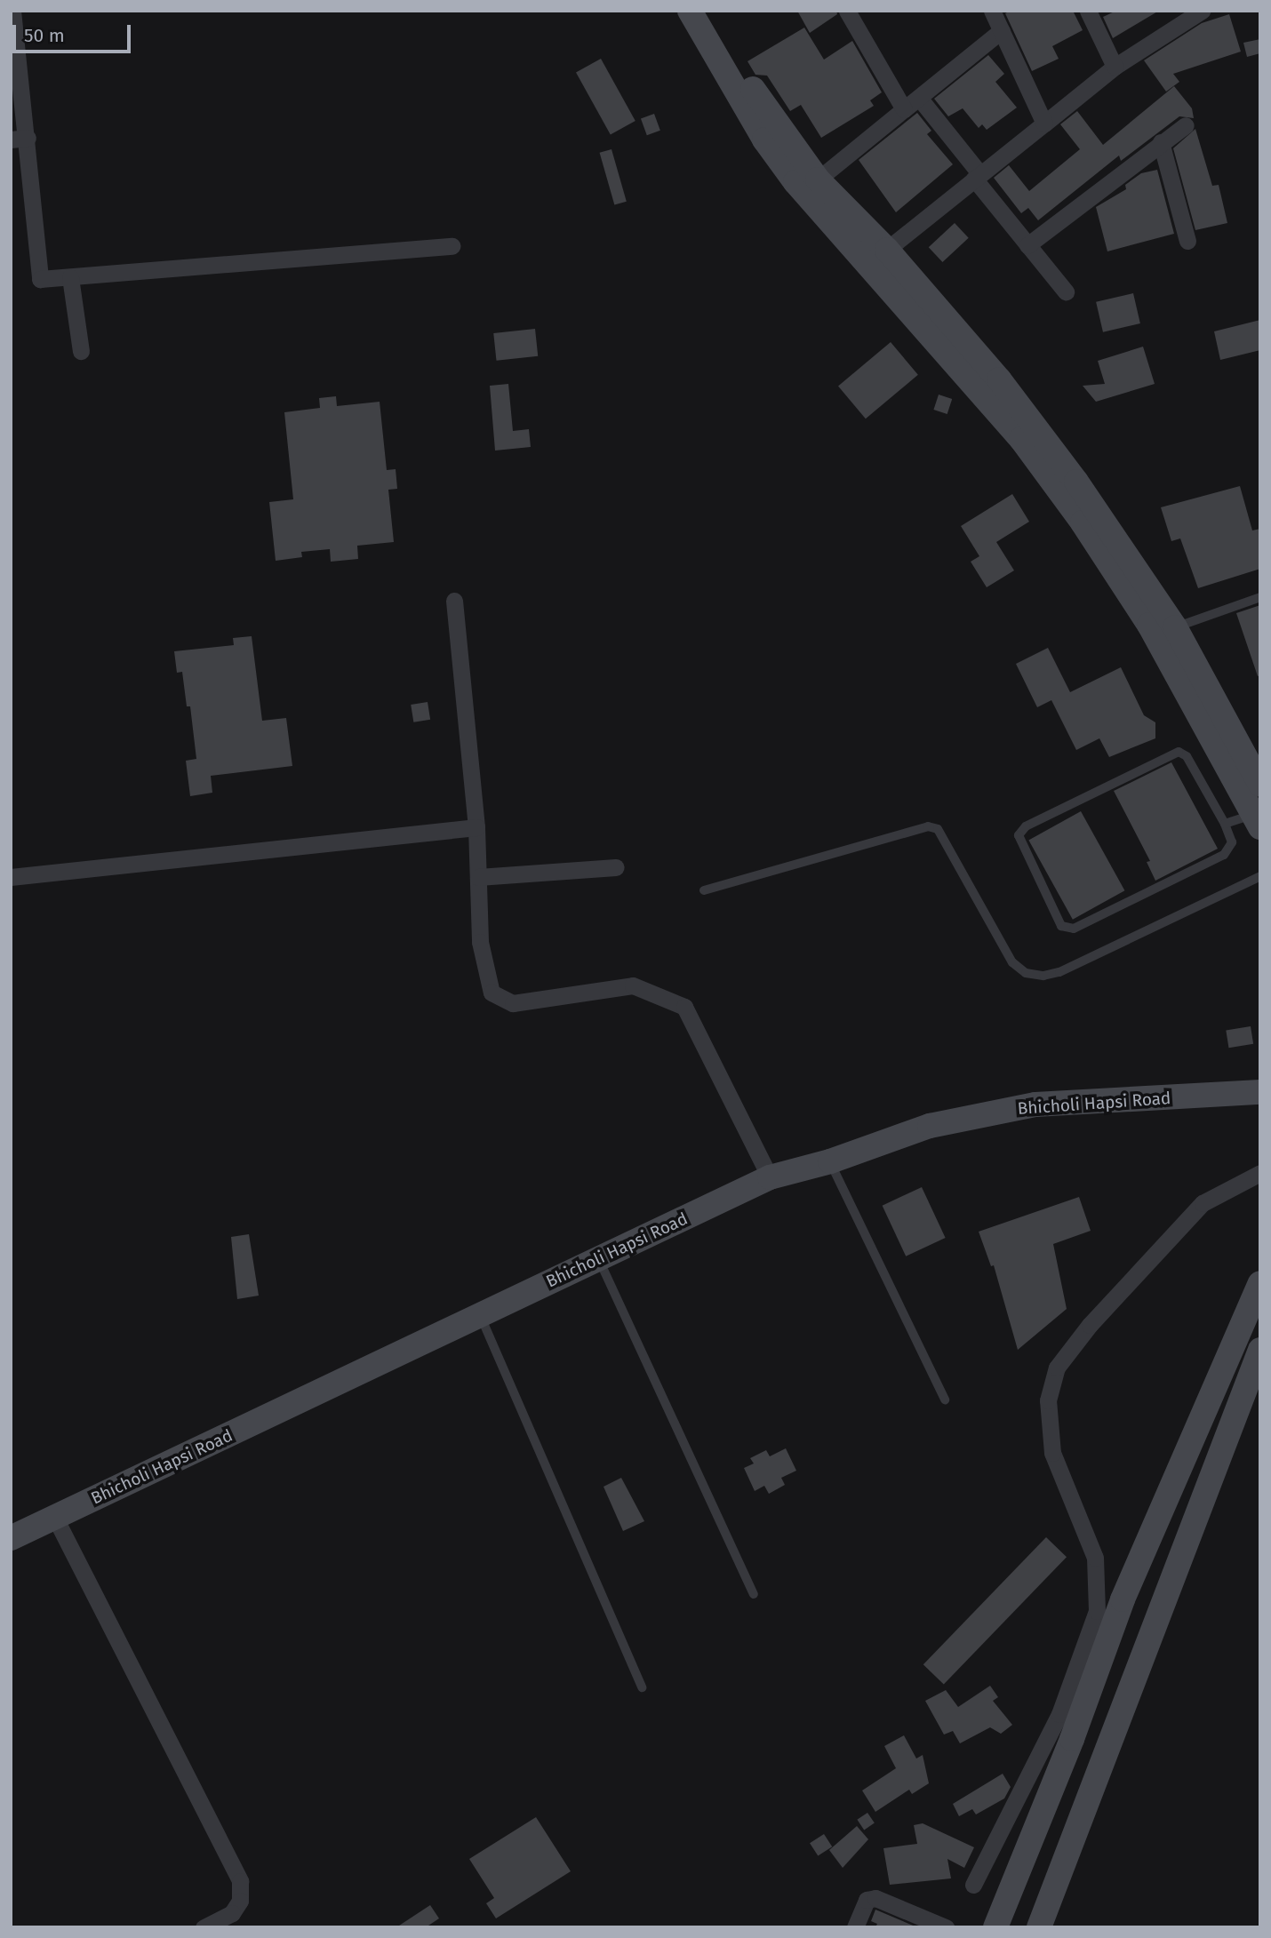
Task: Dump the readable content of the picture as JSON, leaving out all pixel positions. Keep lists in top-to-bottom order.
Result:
{
  "streets": {
    "street": ["Bhicholi Hapsi Road"]
  },
  "scale_bar": "50 m"
}
